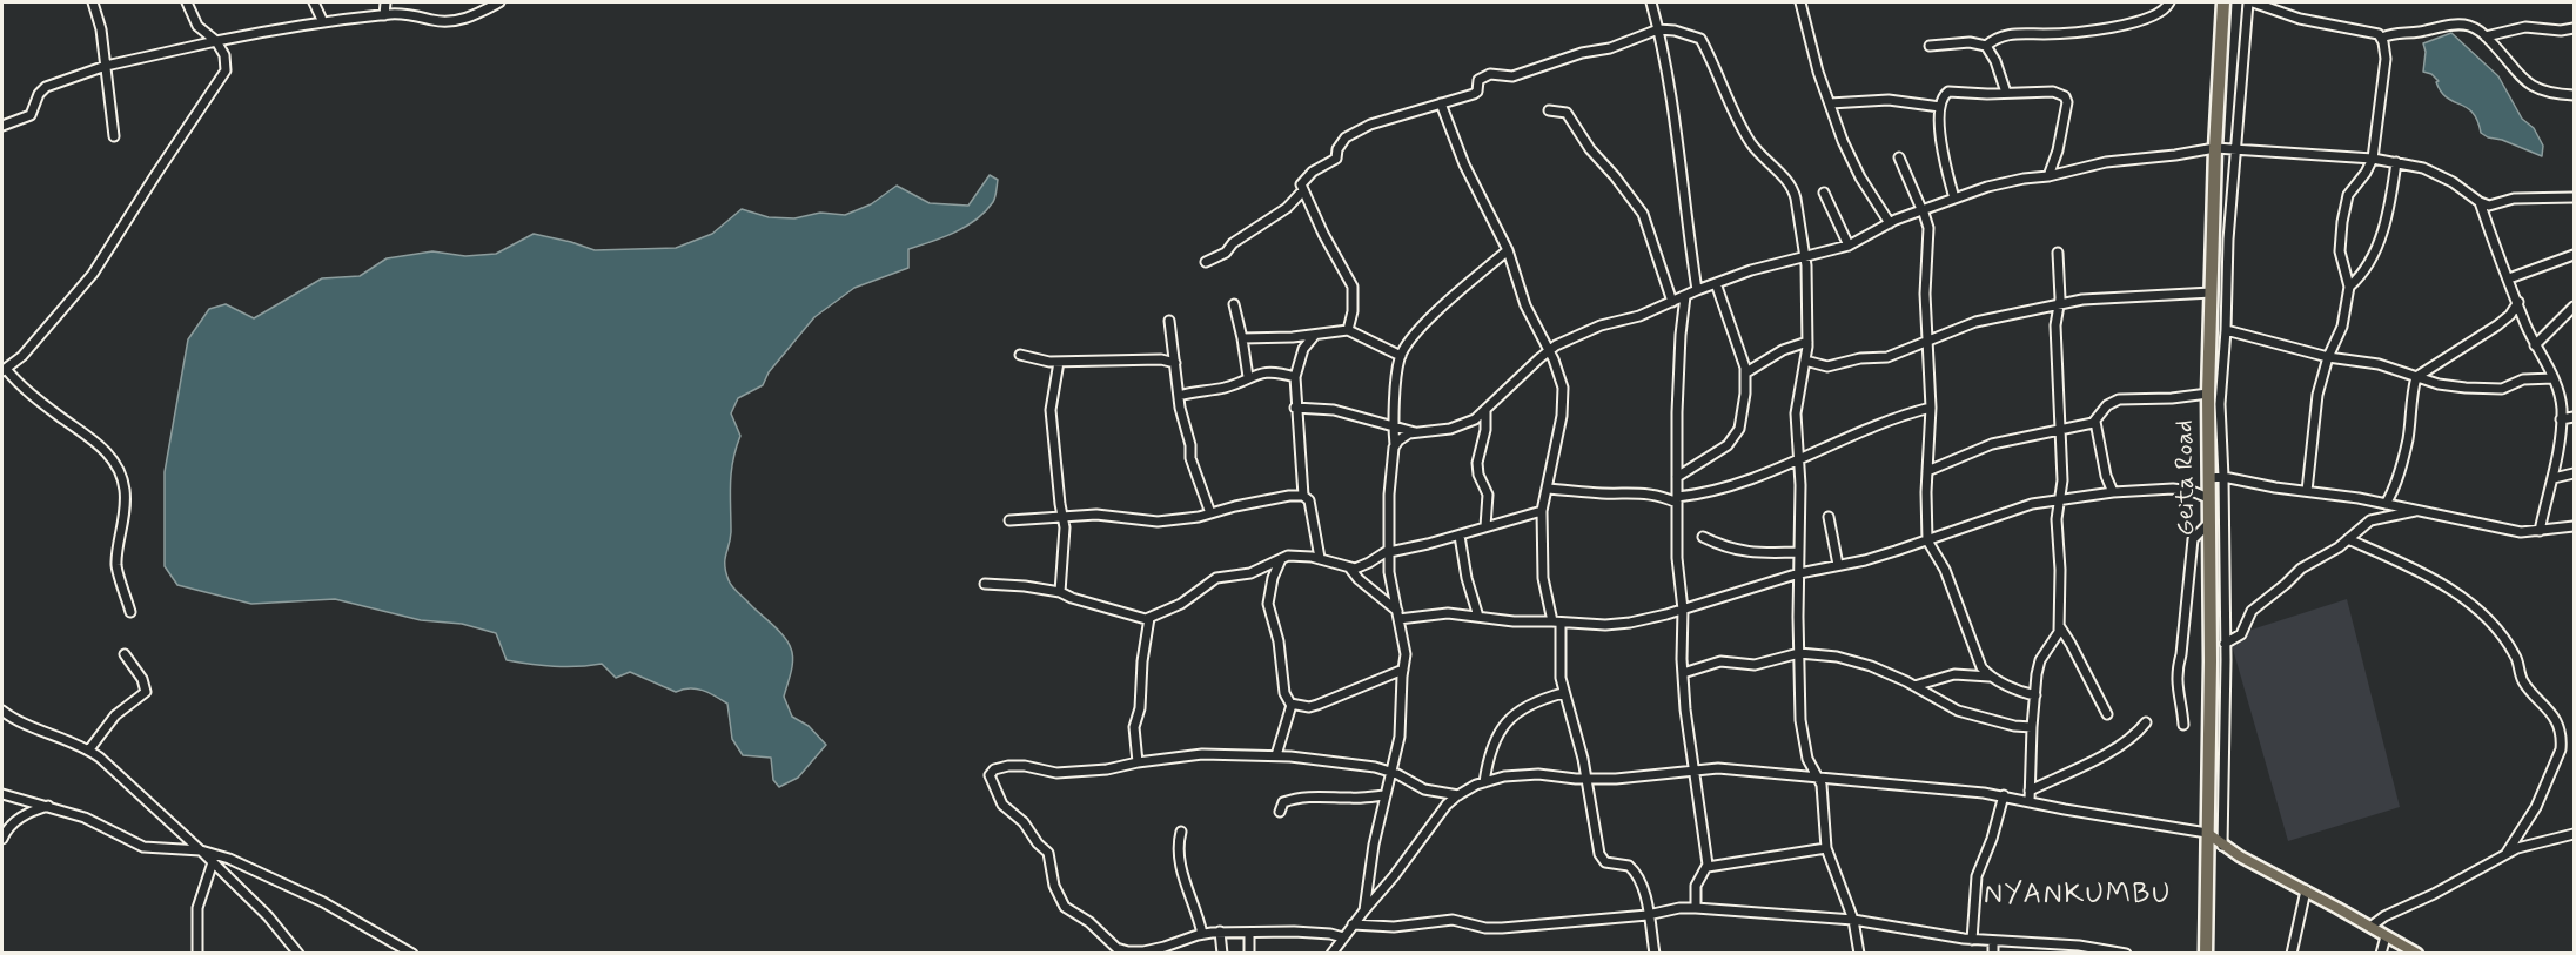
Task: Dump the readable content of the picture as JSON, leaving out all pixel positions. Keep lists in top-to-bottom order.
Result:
{
  "streets": {
    "highway": ["Geita Road"]
  },
  "districts": ["NYANKUMBU"]
}
